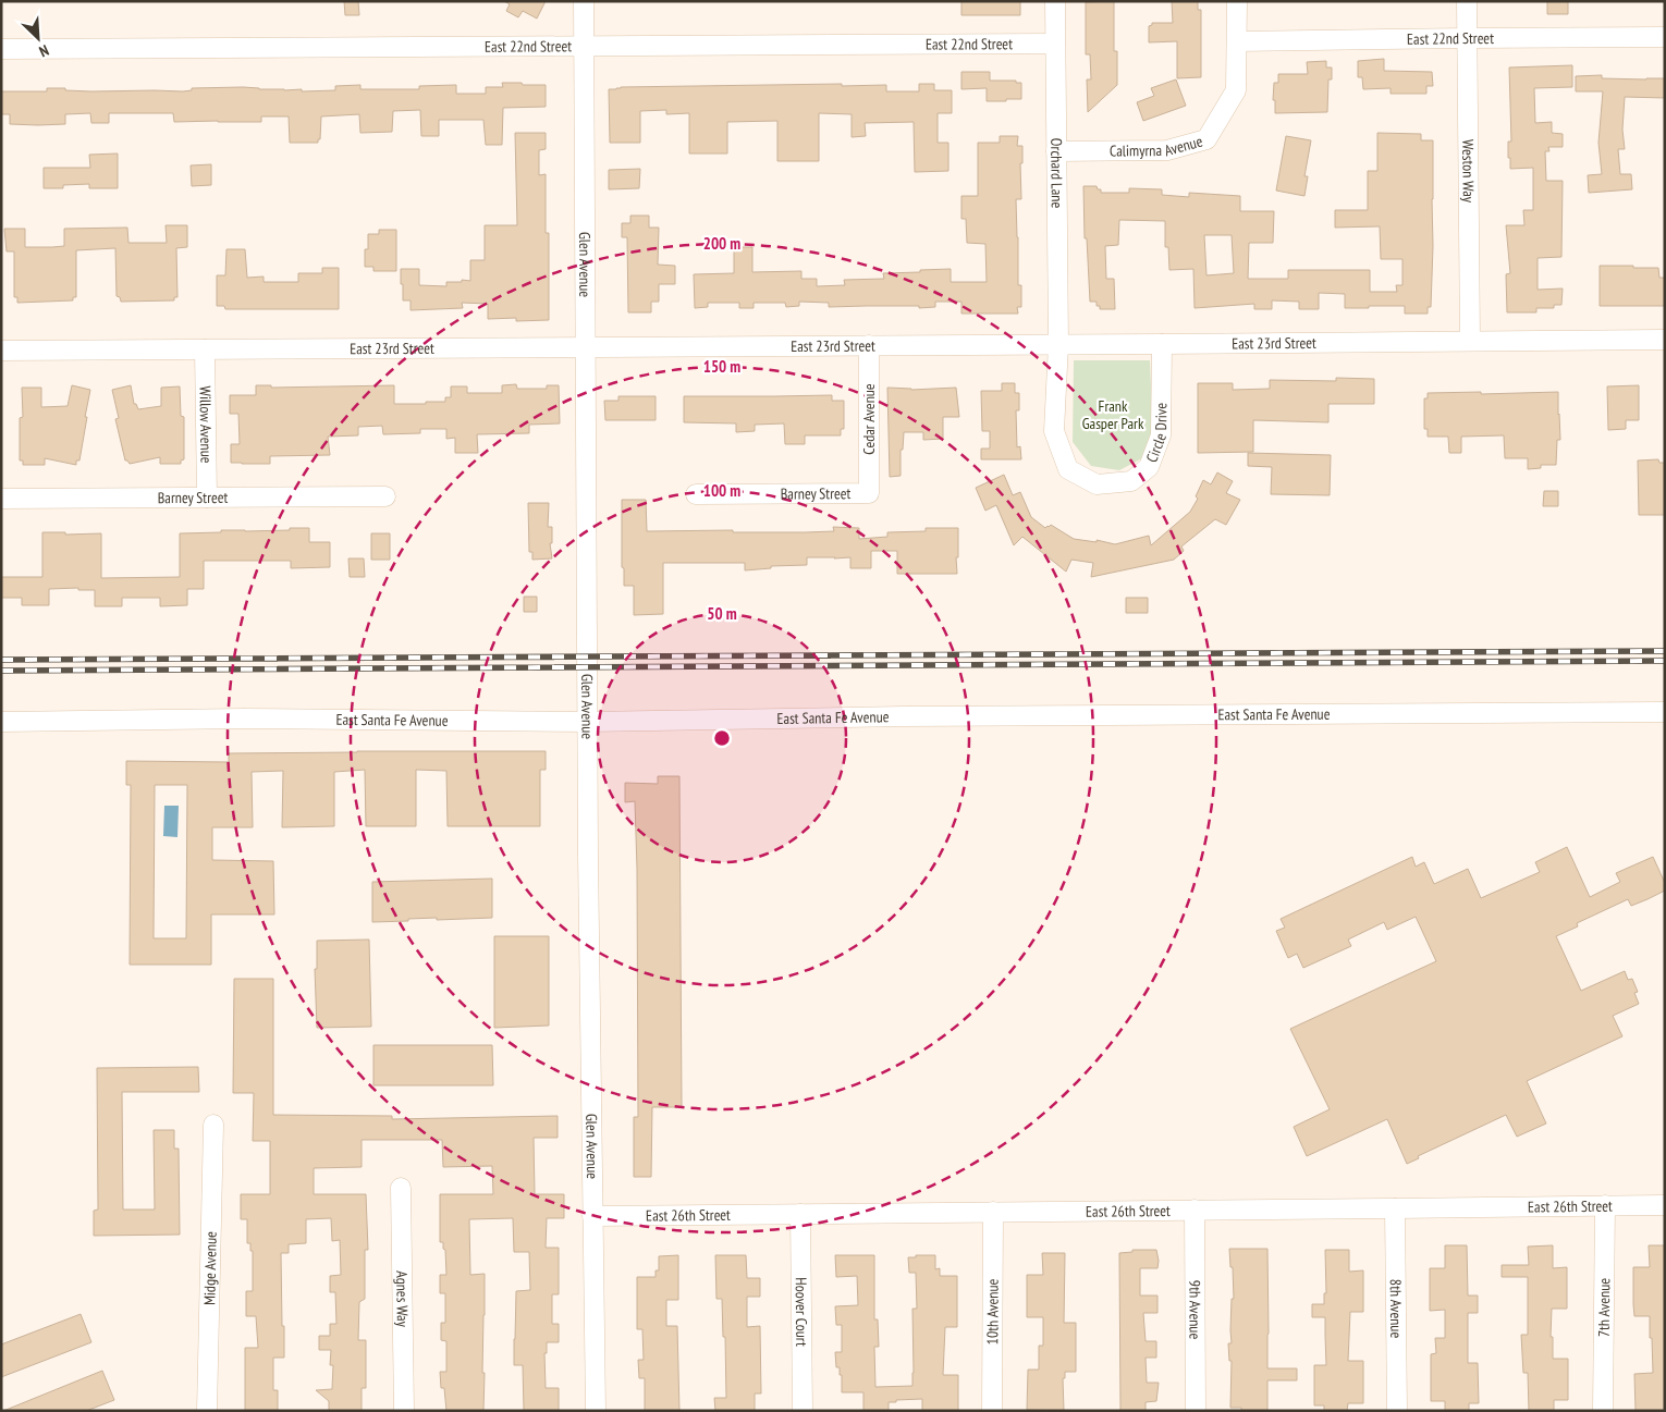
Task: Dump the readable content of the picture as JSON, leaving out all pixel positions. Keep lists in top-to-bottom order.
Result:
{
  "streets": {
    "street": [
      "East 22nd Street",
      "Calimyrna Avenue",
      "Weston Way",
      "Orchard Lane",
      "Glen Avenue",
      "East 23rd Street",
      "Cedar Avenue",
      "Willow Avenue",
      "Circle Drive",
      "Barney Street",
      "East Santa Fe Avenue",
      "East 26th Street",
      "Midge Avenue",
      "Agnes Way",
      "7th Avenue",
      "8th Avenue",
      "10th Avenue",
      "9th Avenue",
      "Hoover Court"
    ]
  },
  "crossings": [
    ["East 22nd Street", "Calimyrna Avenue"],
    ["East 22nd Street", "Weston Way"],
    ["East 22nd Street", "Orchard Lane"],
    ["East 22nd Street", "Glen Avenue"],
    ["Calimyrna Avenue", "Orchard Lane"],
    ["Weston Way", "East 23rd Street"],
    ["Orchard Lane", "East 23rd Street"],
    ["Orchard Lane", "Circle Drive"],
    ["Glen Avenue", "East 23rd Street"],
    ["Glen Avenue", "East Santa Fe Avenue"],
    ["Glen Avenue", "East 26th Street"],
    ["East 23rd Street", "Cedar Avenue"],
    ["East 23rd Street", "Willow Avenue"],
    ["East 23rd Street", "Circle Drive"],
    ["Cedar Avenue", "Barney Street"],
    ["Willow Avenue", "Barney Street"],
    ["East 26th Street", "7th Avenue"],
    ["East 26th Street", "8th Avenue"],
    ["East 26th Street", "10th Avenue"],
    ["East 26th Street", "9th Avenue"],
    ["East 26th Street", "Hoover Court"]
  ],
  "parks": ["Frank Gasper Park"],
  "north": "bottom right",
  "rings": [
    "200 m",
    "150 m",
    "100 m",
    "50 m"
  ]
}
